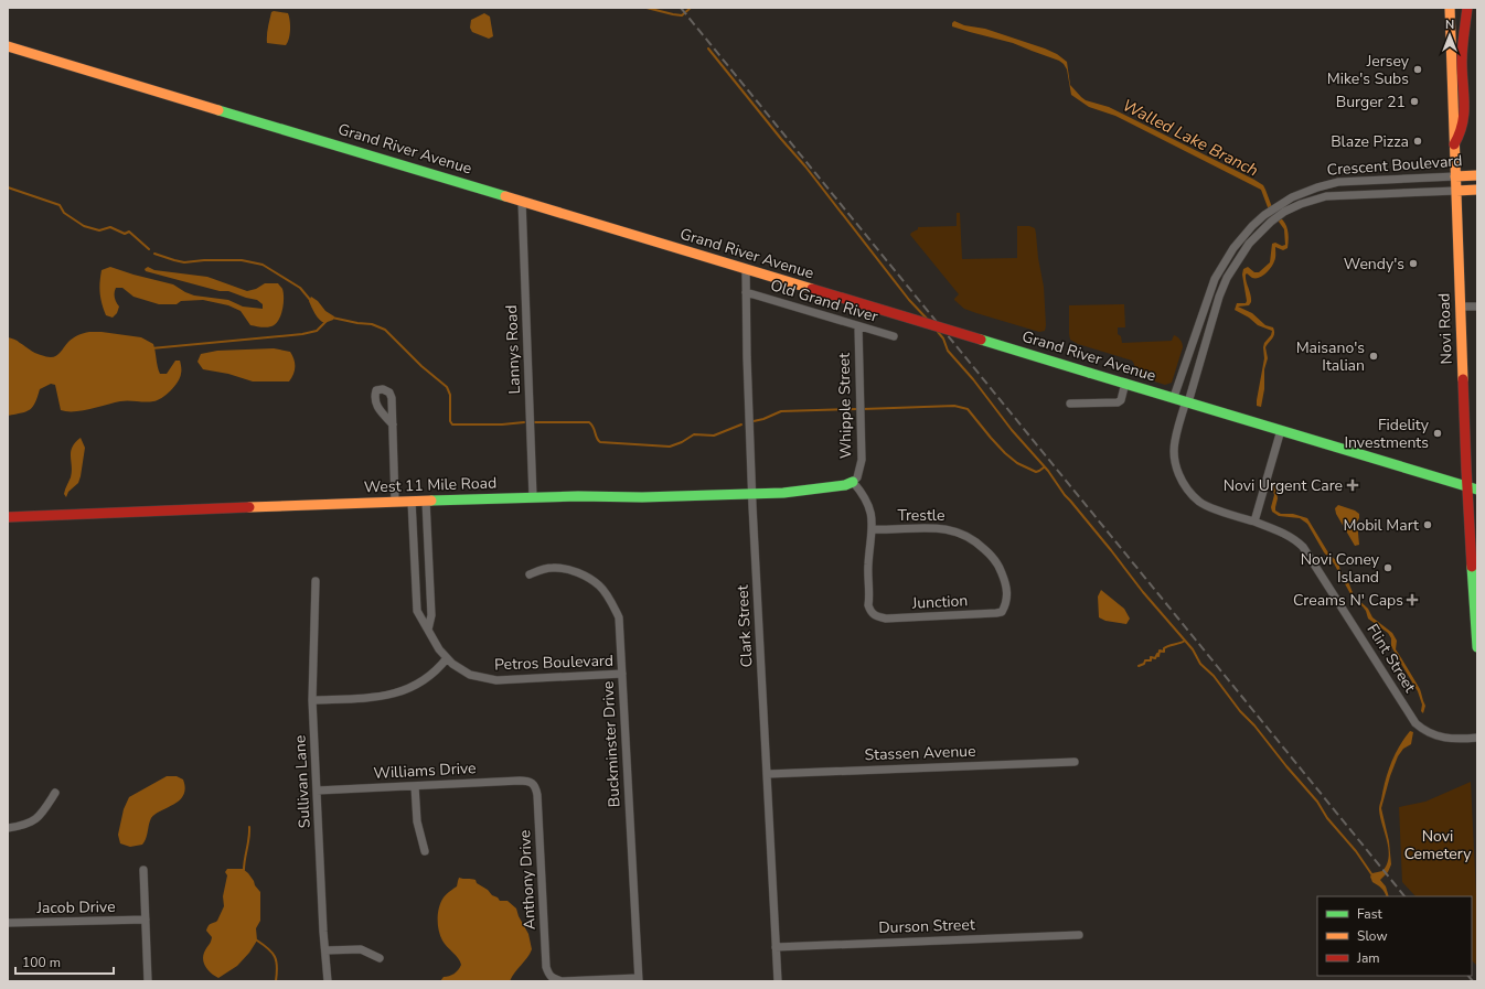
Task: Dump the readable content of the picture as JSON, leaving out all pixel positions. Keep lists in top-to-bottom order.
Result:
{
  "streets": {
    "main road": [
      "Grand River Avenue",
      "Crescent Boulevard",
      "Novi Road",
      "West 11 Mile Road"
    ],
    "street": [
      "Old Grand River",
      "Lannys Road",
      "Whipple Street",
      "Trestle",
      "Junction",
      "Clark Street",
      "Flint Street",
      "Petros Boulevard",
      "Buckminster Drive",
      "Stassen Avenue",
      "Williams Drive",
      "Sullivan Lane",
      "Anthony Drive",
      "Jacob Drive",
      "Durson Street"
    ]
  },
  "crossings": [
    ["Grand River Avenue", "Crescent Boulevard"],
    ["Grand River Avenue", "Novi Road"],
    ["Grand River Avenue", "Lannys Road"],
    ["Grand River Avenue", "Clark Street"],
    ["Grand River Avenue", "Flint Street"],
    ["Crescent Boulevard", "Novi Road"],
    ["Crescent Boulevard", "Flint Street"],
    ["Old Grand River", "Whipple Street"],
    ["Old Grand River", "Clark Street"],
    ["Lannys Road", "West 11 Mile Road"],
    ["Whipple Street", "West 11 Mile Road"],
    ["West 11 Mile Road", "Clark Street"],
    ["West 11 Mile Road", "Petros Boulevard"],
    ["Trestle", "Junction"],
    ["Clark Street", "Stassen Avenue"],
    ["Clark Street", "Durson Street"],
    ["Petros Boulevard", "Buckminster Drive"],
    ["Buckminster Drive", "Anthony Drive"],
    ["Williams Drive", "Sullivan Lane"],
    ["Williams Drive", "Anthony Drive"]
  ],
  "water": ["Walled Lake Branch"],
  "parks": ["Novi Cemetery"],
  "places": {
    "other": [
      "Jersey Mike's Subs",
      "Burger 21",
      "Blaze Pizza",
      "Wendy's",
      "Maisano's Italian",
      "Fidelity Investments",
      "Mobil Mart",
      "Novi Coney Island"
    ],
    "health": ["Novi Urgent Care", "Creams N' Caps"]
  },
  "legend": ["Fast", "Slow", "Jam"],
  "scale_bar": "100 m",
  "north": "top"
}
